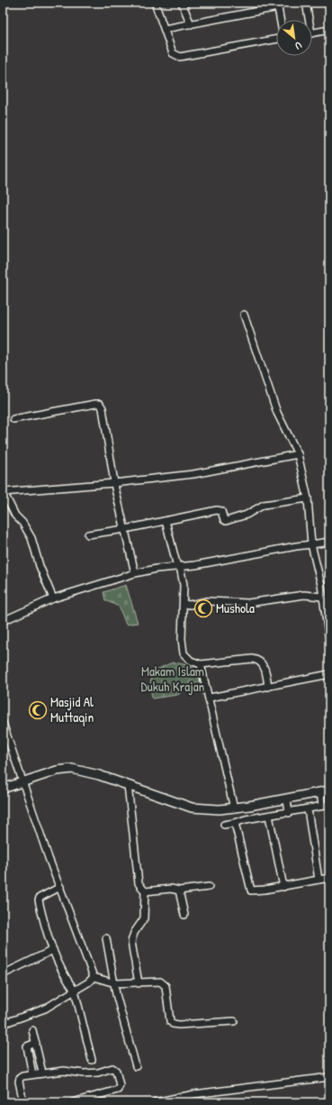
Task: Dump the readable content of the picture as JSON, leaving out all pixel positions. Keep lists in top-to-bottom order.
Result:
{
  "parks": ["Makam Islam Dukuh Krajan"],
  "places": {
    "mosque": ["Mushola", "Masjid Al Muttaqin"]
  },
  "north": "bottom right"
}
